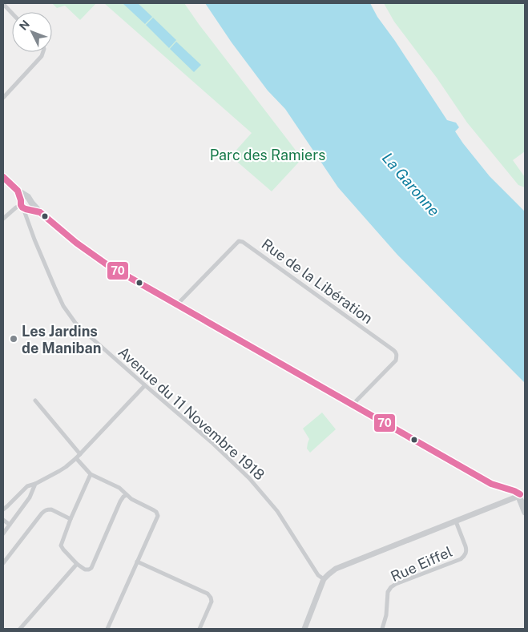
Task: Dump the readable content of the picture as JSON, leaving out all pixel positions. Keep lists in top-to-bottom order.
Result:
{
  "streets": {
    "street": ["Rue de la Libération", "Avenue du 11 Novembre 1918", "Rue Eiffel"]
  },
  "water": ["La Garonne"],
  "parks": ["Parc des Ramiers"],
  "places": ["Les Jardins de Maniban"],
  "lines": ["transit line 70"],
  "north": "top left"
}
